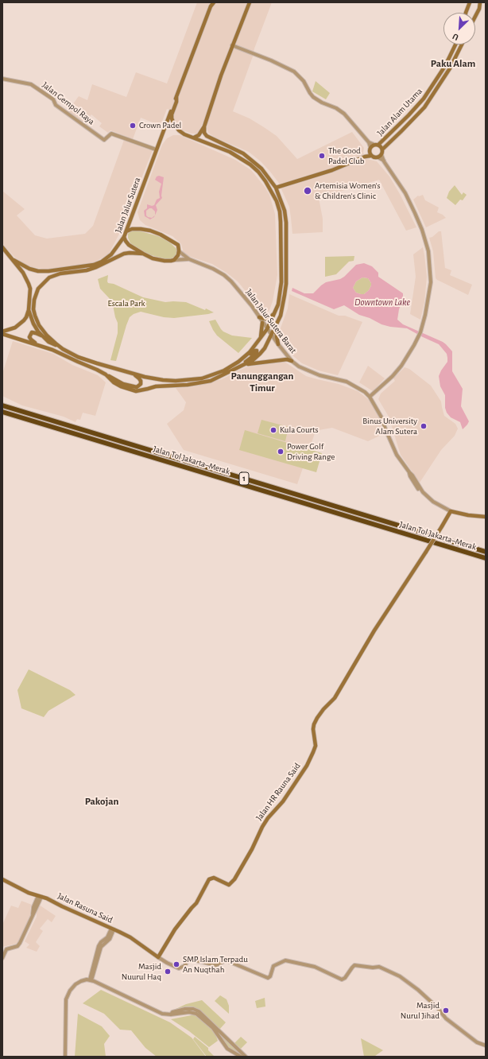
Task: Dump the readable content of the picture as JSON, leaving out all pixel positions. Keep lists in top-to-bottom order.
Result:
{
  "streets": {
    "highway": ["Jalan Tol Jakarta–Merak", "1"],
    "main road": [
      "Jalan Alam Utama",
      "Jalan Jalur Sutera",
      "Jalan Jalur Sutera Barat",
      "Jalan HR Rauna Said",
      "Jalan Rasuna Said"
    ],
    "street": ["Jalan Gempol Raya"]
  },
  "crossings": [
    ["Jalan Gempol Raya", "Jalan Jalur Sutera"],
    ["Jalan Jalur Sutera", "Jalan Jalur Sutera Barat"],
    ["Jalan Jalur Sutera Barat", "Jalan HR Rauna Said"],
    ["Jalan HR Rauna Said", "Jalan Rasuna Said"]
  ],
  "districts": ["Paku Alam", "Panunggangan Timur", "Pakojan"],
  "water": ["Downtown Lake"],
  "parks": ["Escala Park"],
  "places": [
    "Crown Padel",
    "The Good Padel Club",
    "Artemisia Women's & Children's Clinic",
    "Binus University Alam Sutera",
    "Kula Courts",
    "Power Golf Driving Range",
    "SMP Islam Terpadu An Nuqthah",
    "Masjid Nuurul Haq",
    "Masjid Nurul Jihad"
  ],
  "north": "bottom left"
}
